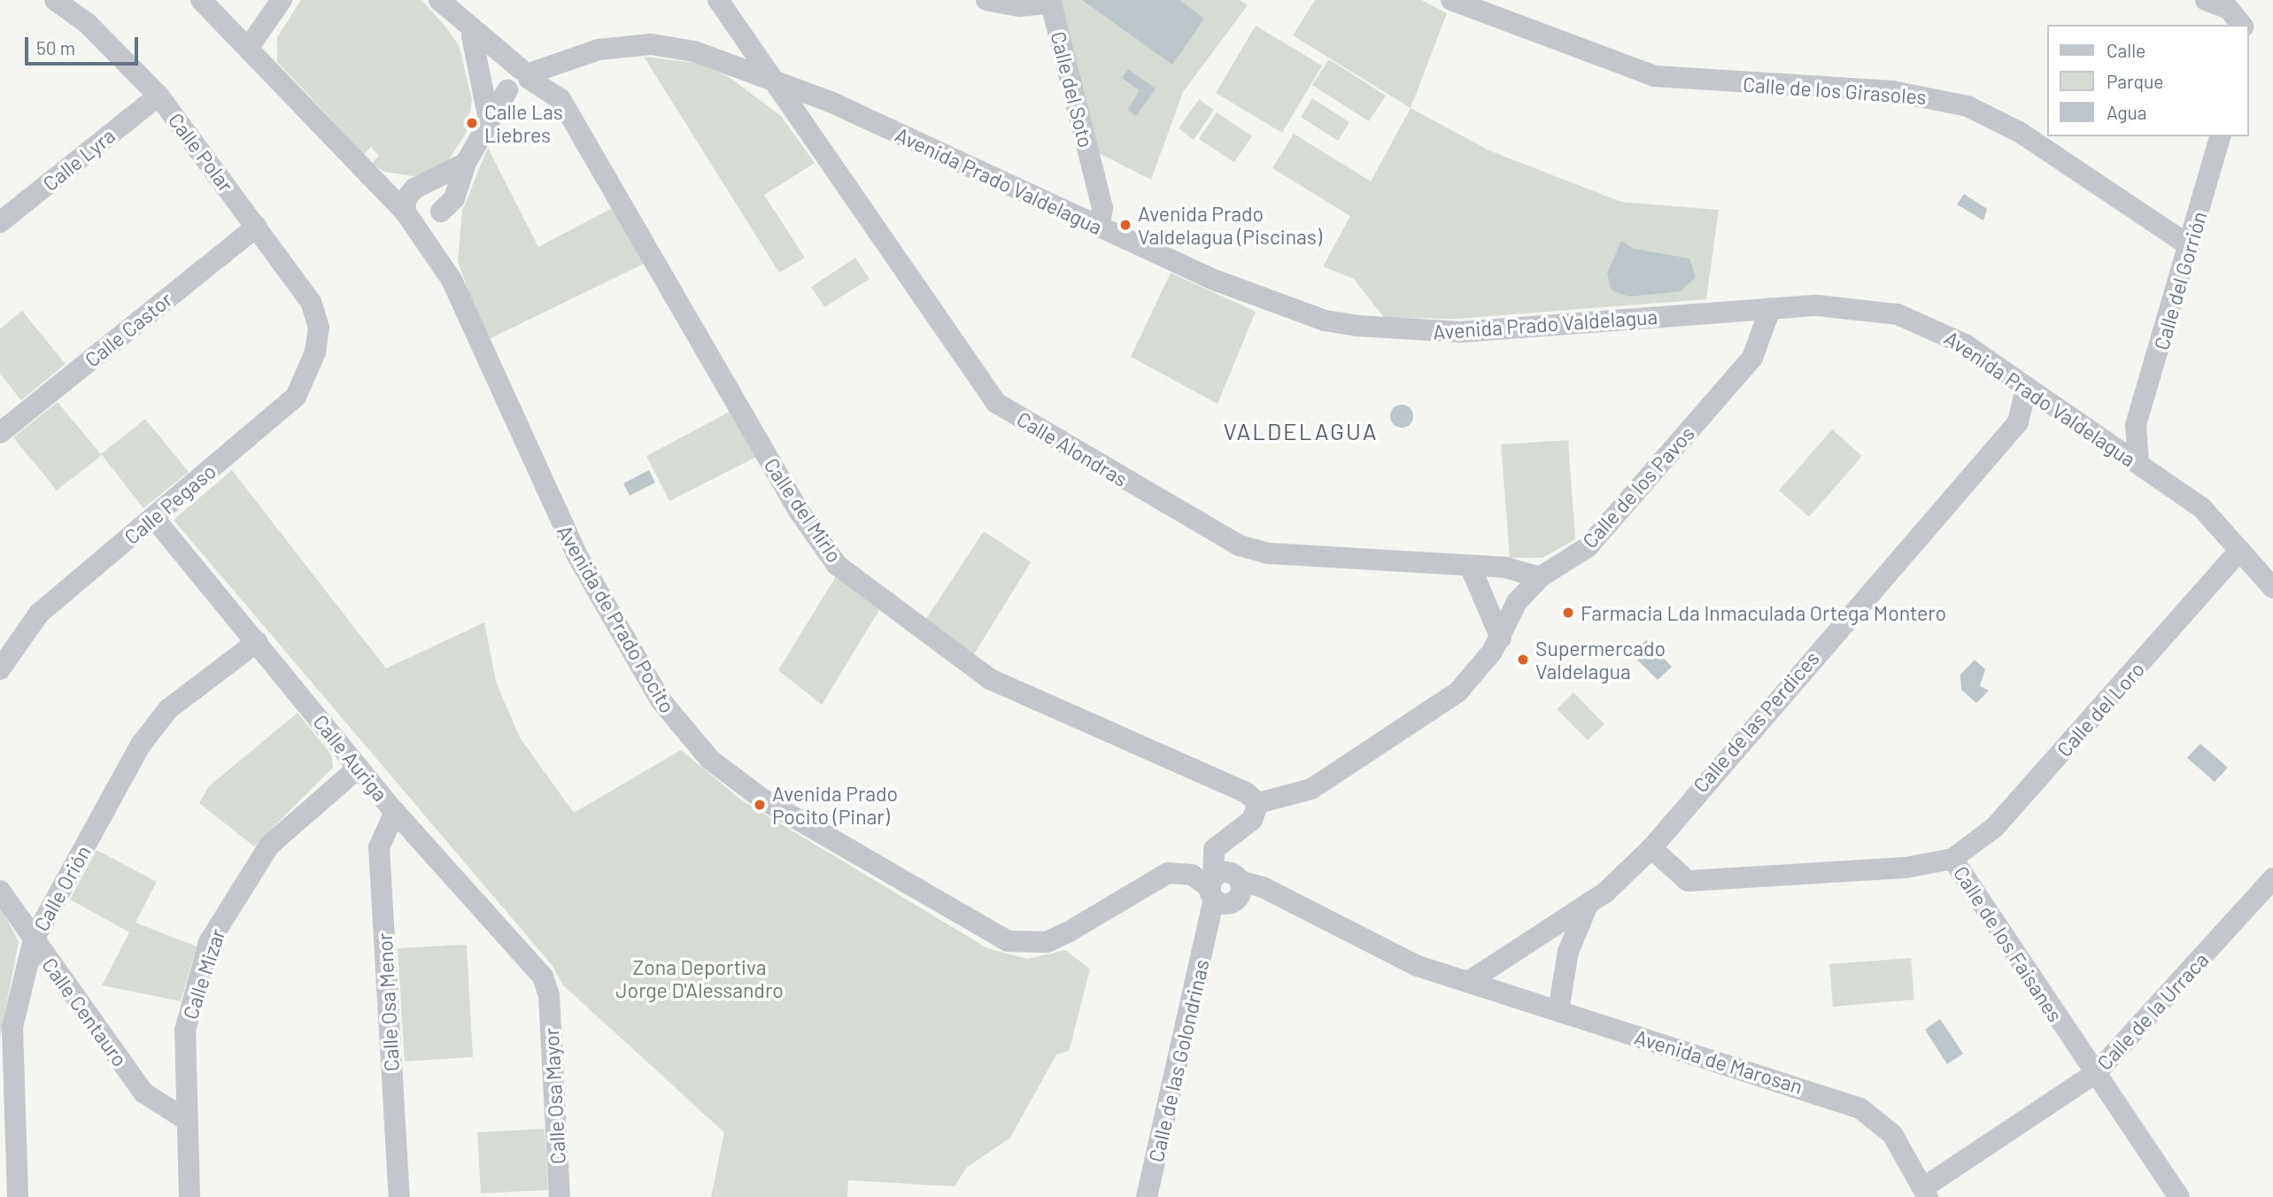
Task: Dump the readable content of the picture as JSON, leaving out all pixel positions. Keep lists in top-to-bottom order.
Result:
{
  "streets": {
    "street": [
      "Calle del Soto",
      "Calle de los Girasoles",
      "Calle Polar",
      "Calle Lyra",
      "Avenida Prado Valdelagua",
      "Calle del Gorrión",
      "Calle Castor",
      "Calle Alondras",
      "Calle de los Pavos",
      "Calle Pegaso",
      "Calle del Mirlo",
      "Avenida de Prado Pocito",
      "Calle del Loro",
      "Calle de las Perdices",
      "Calle Auriga",
      "Calle Orión",
      "Calle de los Faisanes",
      "Calle Mizar",
      "Calle Osa Menor",
      "Calle de la Urraca",
      "Calle Centauro",
      "Calle de las Golondrinas",
      "Avenida de Marosan",
      "Calle Osa Mayor"
    ]
  },
  "crossings": [
    ["Calle del Soto", "Avenida Prado Valdelagua"],
    ["Calle de los Girasoles", "Calle del Gorrión"],
    ["Calle Polar", "Calle Lyra"],
    ["Calle Polar", "Calle Castor"],
    ["Calle Polar", "Calle Pegaso"],
    ["Avenida Prado Valdelagua", "Calle del Gorrión"],
    ["Avenida Prado Valdelagua", "Calle Alondras"],
    ["Avenida Prado Valdelagua", "Calle de los Pavos"],
    ["Avenida Prado Valdelagua", "Calle del Mirlo"],
    ["Avenida Prado Valdelagua", "Calle del Loro"],
    ["Avenida Prado Valdelagua", "Calle de las Perdices"],
    ["Calle Alondras", "Calle de los Pavos"],
    ["Calle de los Pavos", "Calle del Mirlo"],
    ["Calle Pegaso", "Calle Auriga"],
    ["Avenida de Prado Pocito", "Calle de las Perdices"],
    ["Avenida de Prado Pocito", "Calle de las Golondrinas"],
    ["Avenida de Prado Pocito", "Avenida de Marosan"],
    ["Calle del Loro", "Calle de los Faisanes"],
    ["Calle de las Perdices", "Calle de los Faisanes"],
    ["Calle de las Perdices", "Avenida de Marosan"],
    ["Calle Auriga", "Calle Orión"],
    ["Calle Auriga", "Calle Mizar"],
    ["Calle Auriga", "Calle Osa Menor"],
    ["Calle Auriga", "Calle Osa Mayor"],
    ["Calle Orión", "Calle Centauro"],
    ["Calle de los Faisanes", "Calle de la Urraca"],
    ["Calle Mizar", "Calle Centauro"],
    ["Calle de la Urraca", "Avenida de Marosan"]
  ],
  "districts": ["VALDELAGUA"],
  "parks": ["Zona Deportiva Jorge D'Alessandro"],
  "places": [
    "Calle Las Liebres",
    "Avenida Prado Valdelagua (Piscinas)",
    "Farmacia Lda Inmaculada Ortega Montero",
    "Supermercado Valdelagua",
    "Avenida Prado Pocito (Pinar)"
  ],
  "legend": ["Calle", "Parque", "Agua"],
  "scale_bar": "50 m"
}
